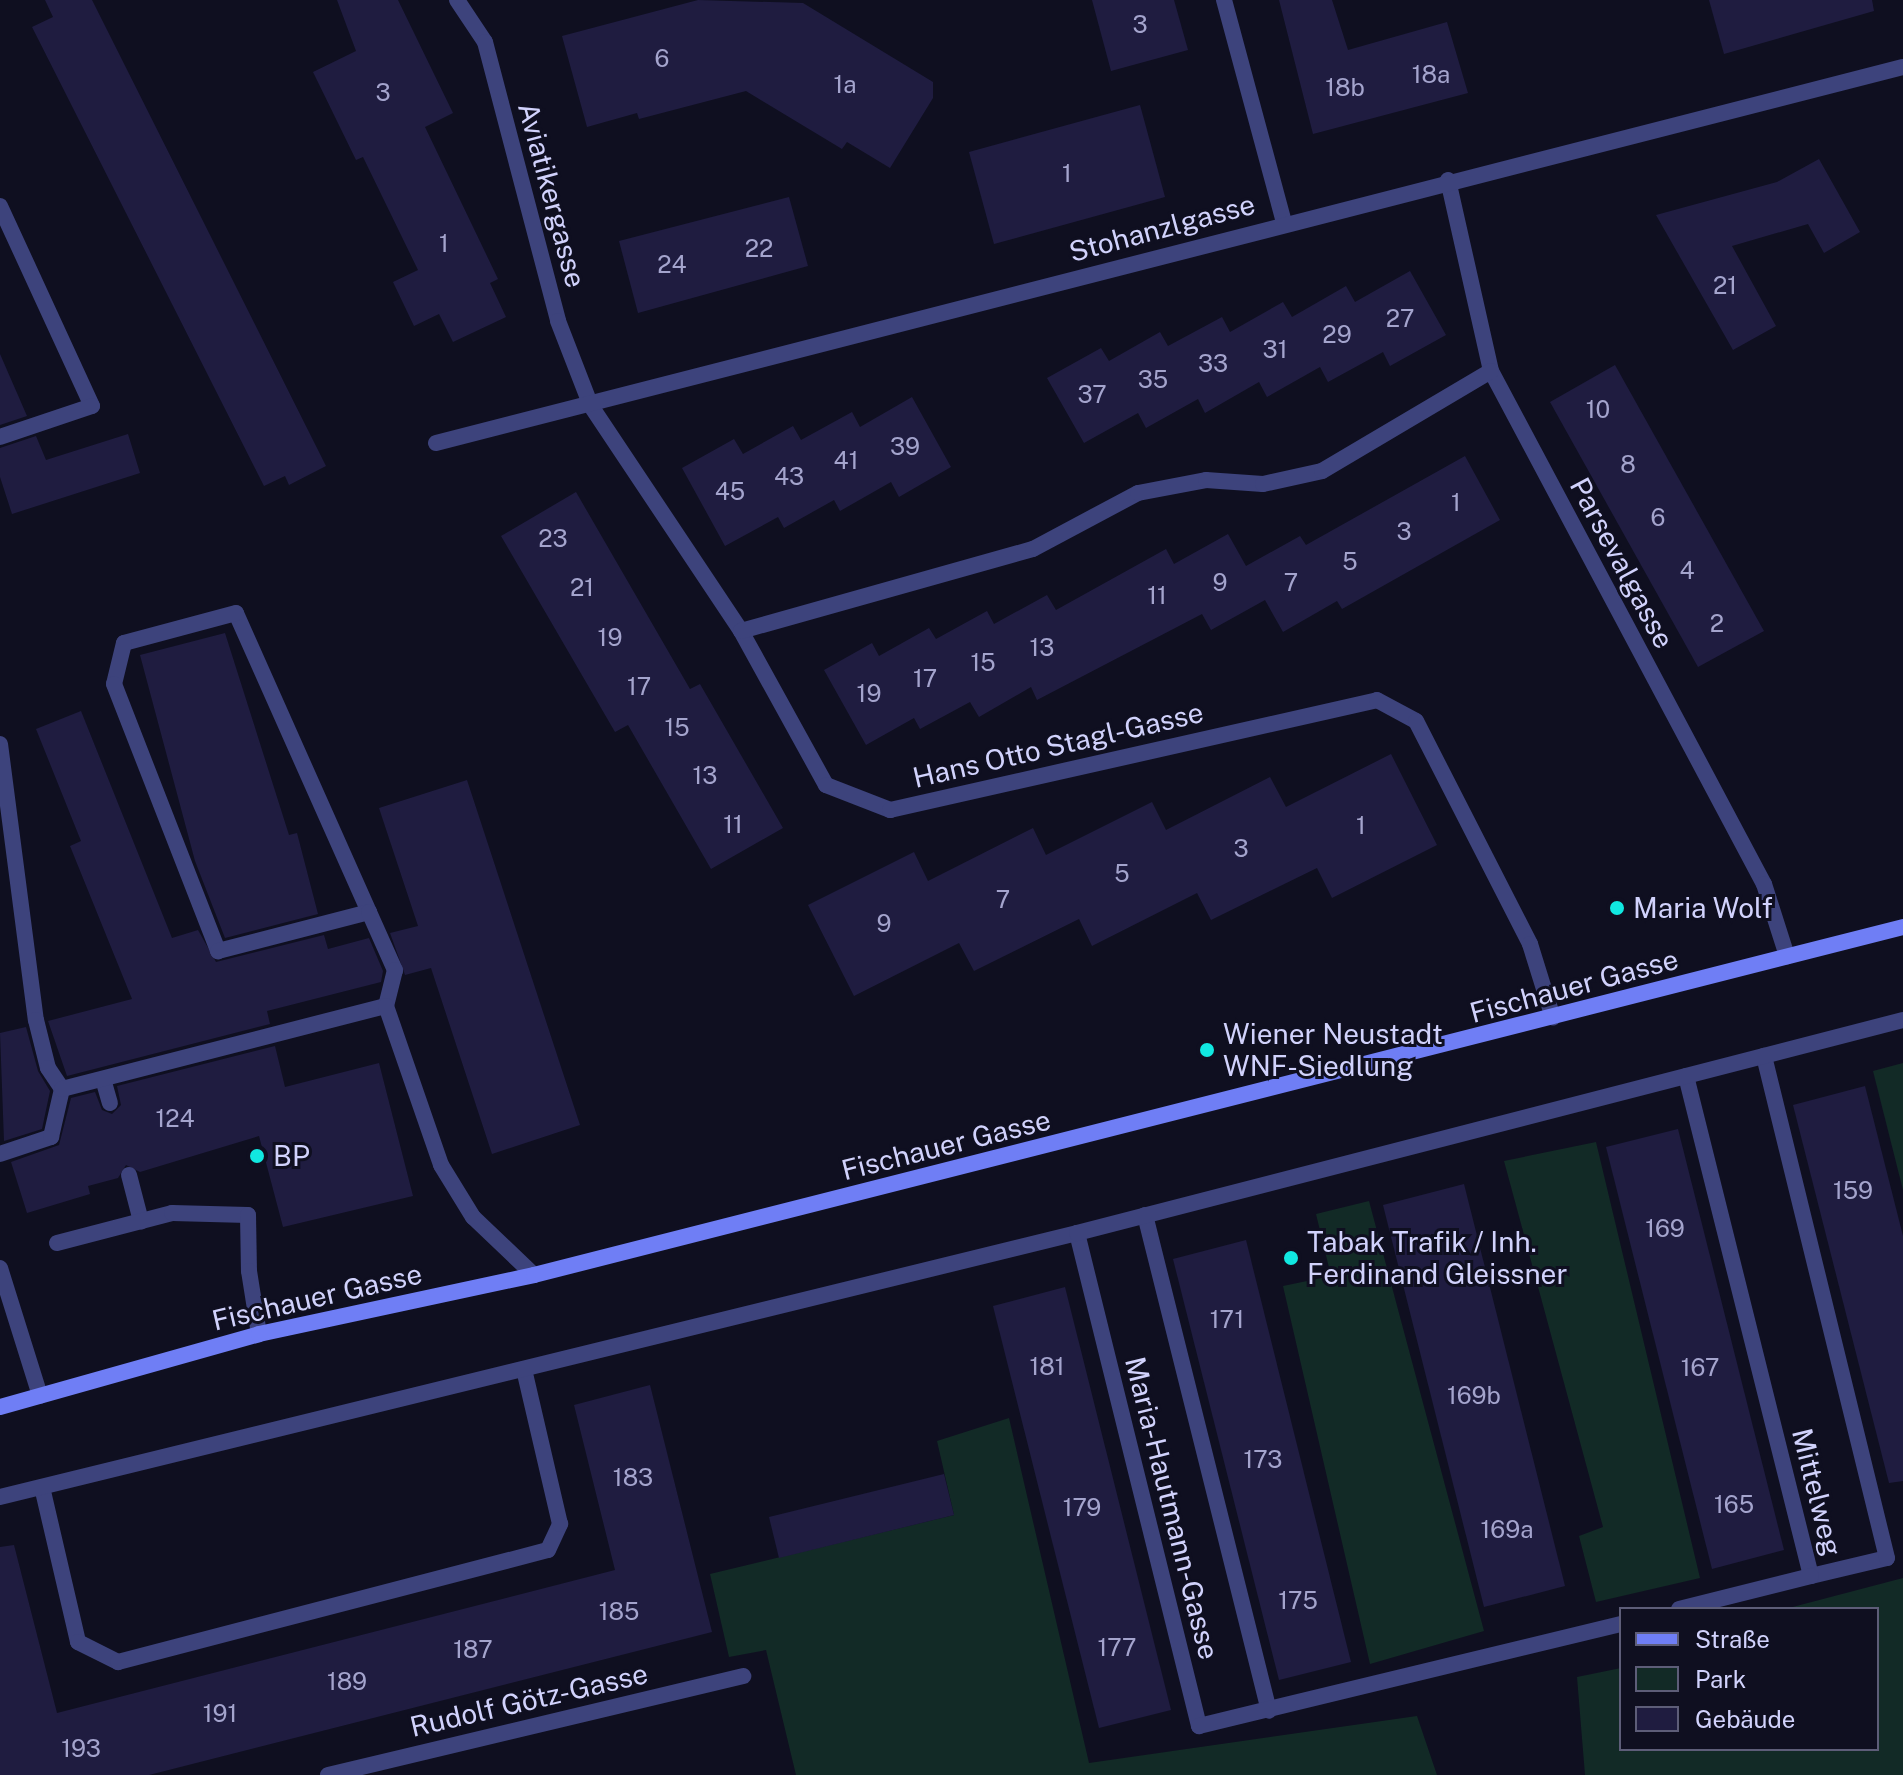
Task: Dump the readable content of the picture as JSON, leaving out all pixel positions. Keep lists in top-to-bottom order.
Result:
{
  "streets": {
    "main road": ["Fischauer Gasse"],
    "street": [
      "Aviatikergasse",
      "Stohanzlgasse",
      "Parsevalgasse",
      "Hans Otto Stagl-Gasse",
      "Mittelweg",
      "Maria-Hautmann-Gasse",
      "Rudolf Götz-Gasse"
    ]
  },
  "crossings": [
    ["Aviatikergasse", "Stohanzlgasse"],
    ["Aviatikergasse", "Hans Otto Stagl-Gasse"],
    ["Stohanzlgasse", "Parsevalgasse"],
    ["Stohanzlgasse", "Hans Otto Stagl-Gasse"],
    ["Parsevalgasse", "Fischauer Gasse"],
    ["Hans Otto Stagl-Gasse", "Fischauer Gasse"]
  ],
  "places": [
    "Maria Wolf",
    "Wiener Neustadt WNF-Siedlung",
    "BP",
    "Tabak Trafik / Inh. Ferdinand Gleissner"
  ],
  "house_numbers": [
    "3",
    "6",
    "18a",
    "1a",
    "18b",
    "3",
    "1",
    "1",
    "22",
    "24",
    "21",
    "27",
    "29",
    "31",
    "33",
    "35",
    "37",
    "10",
    "39",
    "41",
    "8",
    "43",
    "45",
    "1",
    "6",
    "3",
    "23",
    "5",
    "4",
    "9",
    "7",
    "21",
    "11",
    "2",
    "19",
    "13",
    "15",
    "17",
    "17",
    "19",
    "15",
    "13",
    "11",
    "1",
    "3",
    "5",
    "7",
    "9",
    "124",
    "159",
    "169",
    "171",
    "181",
    "167",
    "169b",
    "173",
    "183",
    "165",
    "179",
    "169a",
    "175",
    "185",
    "177",
    "187",
    "189",
    "191",
    "193"
  ],
  "legend": ["Straße", "Park", "Gebäude"]
}
